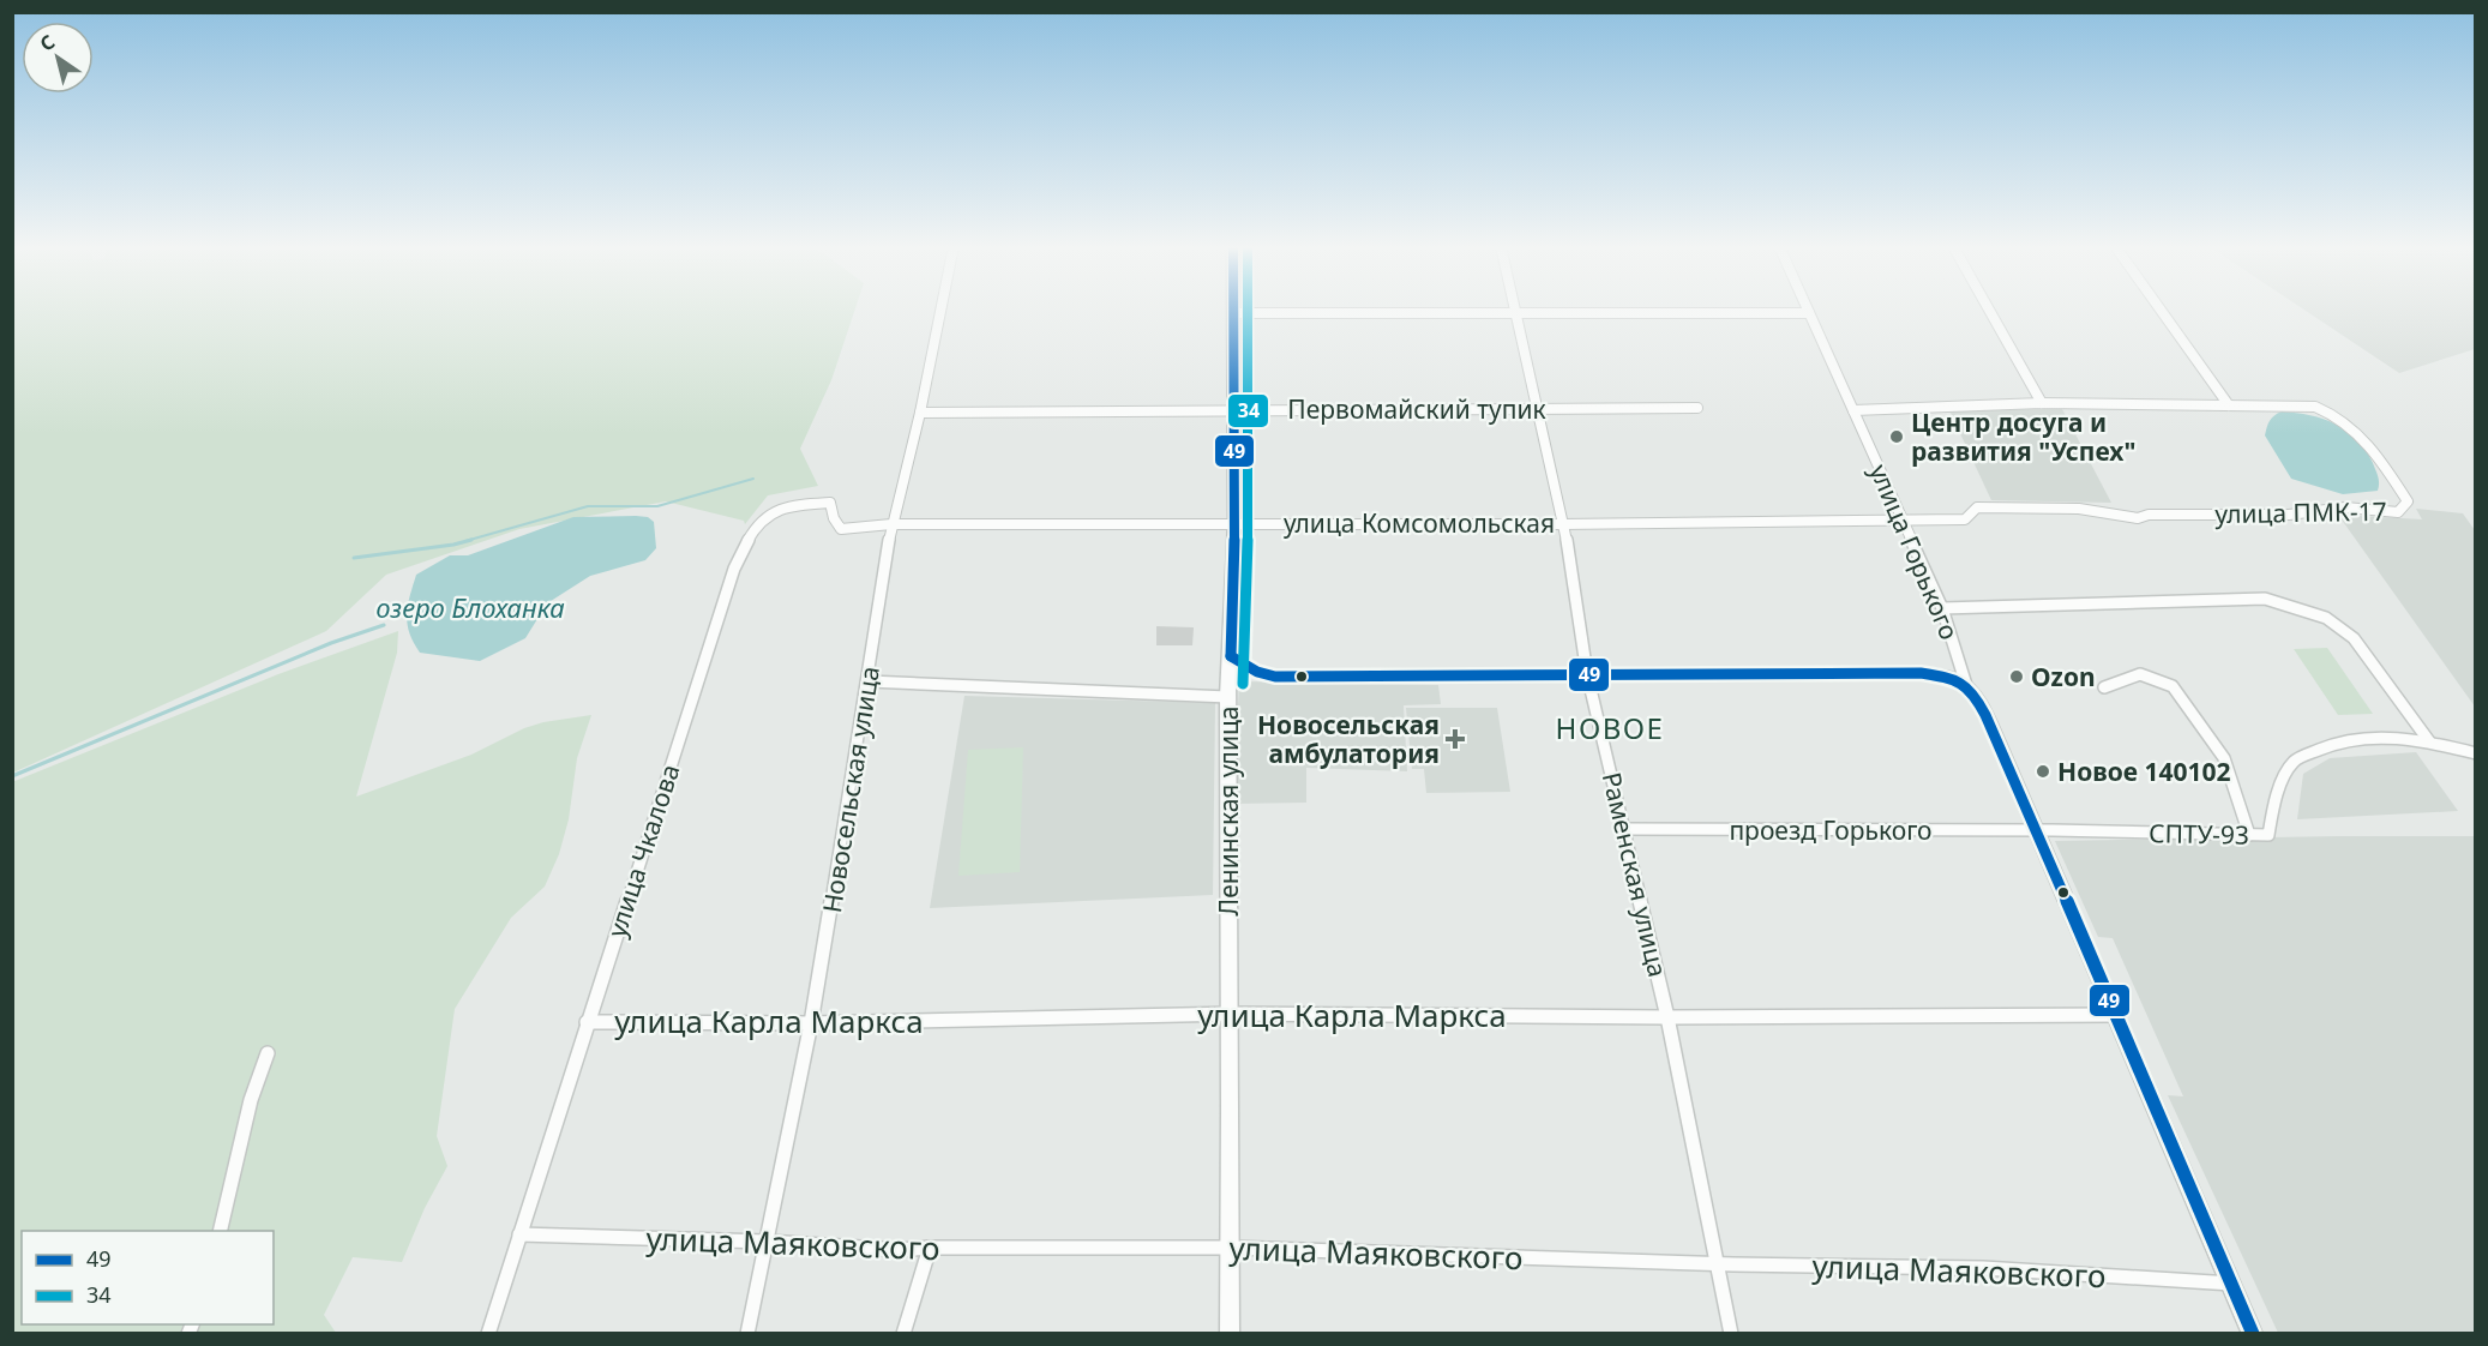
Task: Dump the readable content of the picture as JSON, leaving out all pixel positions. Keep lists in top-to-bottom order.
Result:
{
  "streets": {
    "street": [
      "Первомайский тупик",
      "улица ПМК-17",
      "улица Комсомольская",
      "улица Горького",
      "Новосельская улица",
      "Ленинская улица",
      "проезд Горького",
      "СПТУ-93",
      "улица Чкалова",
      "Раменская улица",
      "улица Карла Маркса",
      "улица Маяковского"
    ]
  },
  "crossings": [
    ["Первомайский тупик", "Новосельская улица"],
    ["Первомайский тупик", "Ленинская улица"],
    ["Первомайский тупик", "Раменская улица"],
    ["улица ПМК-17", "улица Комсомольская"],
    ["улица ПМК-17", "улица Горького"],
    ["улица Комсомольская", "улица Горького"],
    ["улица Комсомольская", "Новосельская улица"],
    ["улица Комсомольская", "Ленинская улица"],
    ["улица Комсомольская", "улица Чкалова"],
    ["улица Комсомольская", "Раменская улица"],
    ["улица Горького", "проезд Горького"],
    ["улица Горького", "СПТУ-93"],
    ["улица Горького", "улица Карла Маркса"],
    ["улица Горького", "улица Маяковского"],
    ["Новосельская улица", "улица Чкалова"],
    ["Новосельская улица", "улица Карла Маркса"],
    ["Новосельская улица", "улица Маяковского"],
    ["Ленинская улица", "улица Карла Маркса"],
    ["Ленинская улица", "улица Маяковского"],
    ["проезд Горького", "СПТУ-93"],
    ["проезд Горького", "Раменская улица"],
    ["улица Чкалова", "улица Карла Маркса"],
    ["улица Чкалова", "улица Маяковского"],
    ["Раменская улица", "улица Карла Маркса"],
    ["Раменская улица", "улица Маяковского"]
  ],
  "districts": ["НОВОЕ"],
  "water": ["озеро Блоханка"],
  "places": {
    "other": ["Центр досуга и развития \"Успех\"", "Ozon", "Новое 140102"],
    "health": ["Новосельская амбулатория"]
  },
  "lines": ["transit line 49", "transit line 34"],
  "legend": ["49", "34"],
  "north": "top left"
}
